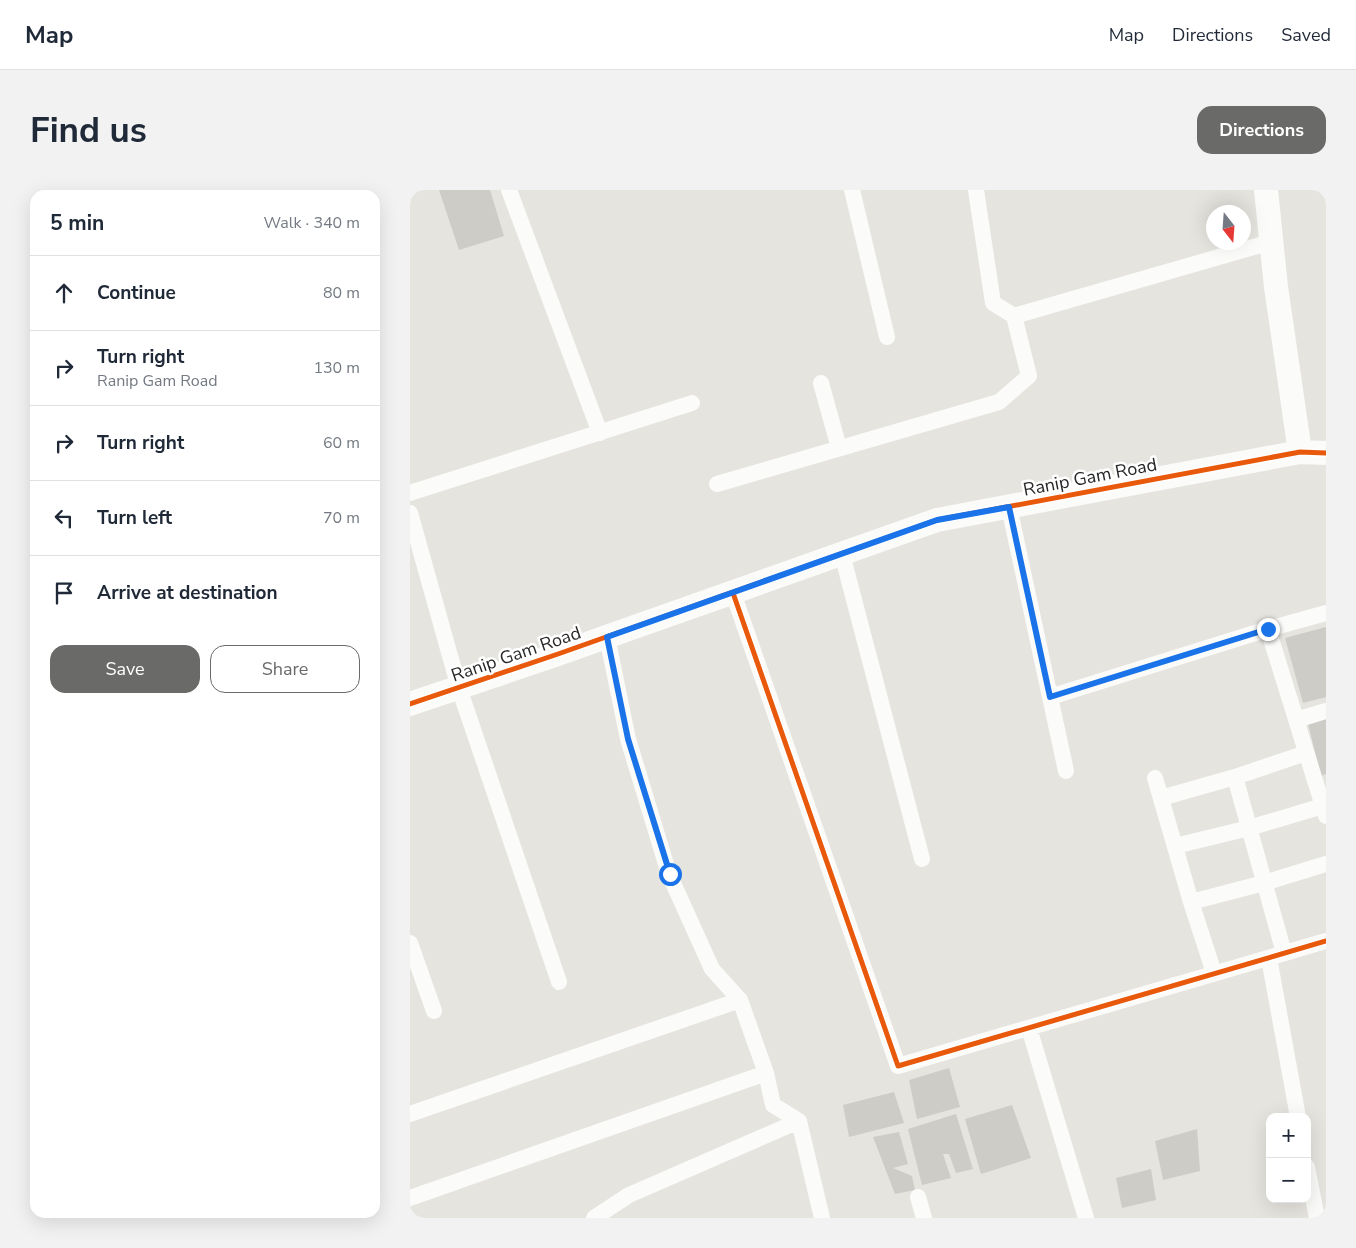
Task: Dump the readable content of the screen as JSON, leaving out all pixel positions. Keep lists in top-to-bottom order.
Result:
{
  "streets": {
    "street": ["Ranip Gam Road"]
  },
  "north": "bottom",
  "page": {
    "header": "Map",
    "nav": ["Map", "Directions", "Saved"],
    "buttons": [
      "Directions",
      ["Save", "Share"]
    ],
    "title": "Find us",
    "heading": ["5 min", "Walk · 340 m"],
    "list": [
      ["Continue", "80 m"],
      ["Turn right", "Ranip Gam Road", "130 m"],
      ["Turn right", "60 m"],
      ["Turn left", "70 m"],
      "Arrive at destination"
    ],
    "map_buttons": ["+", "−"]
  }
}
